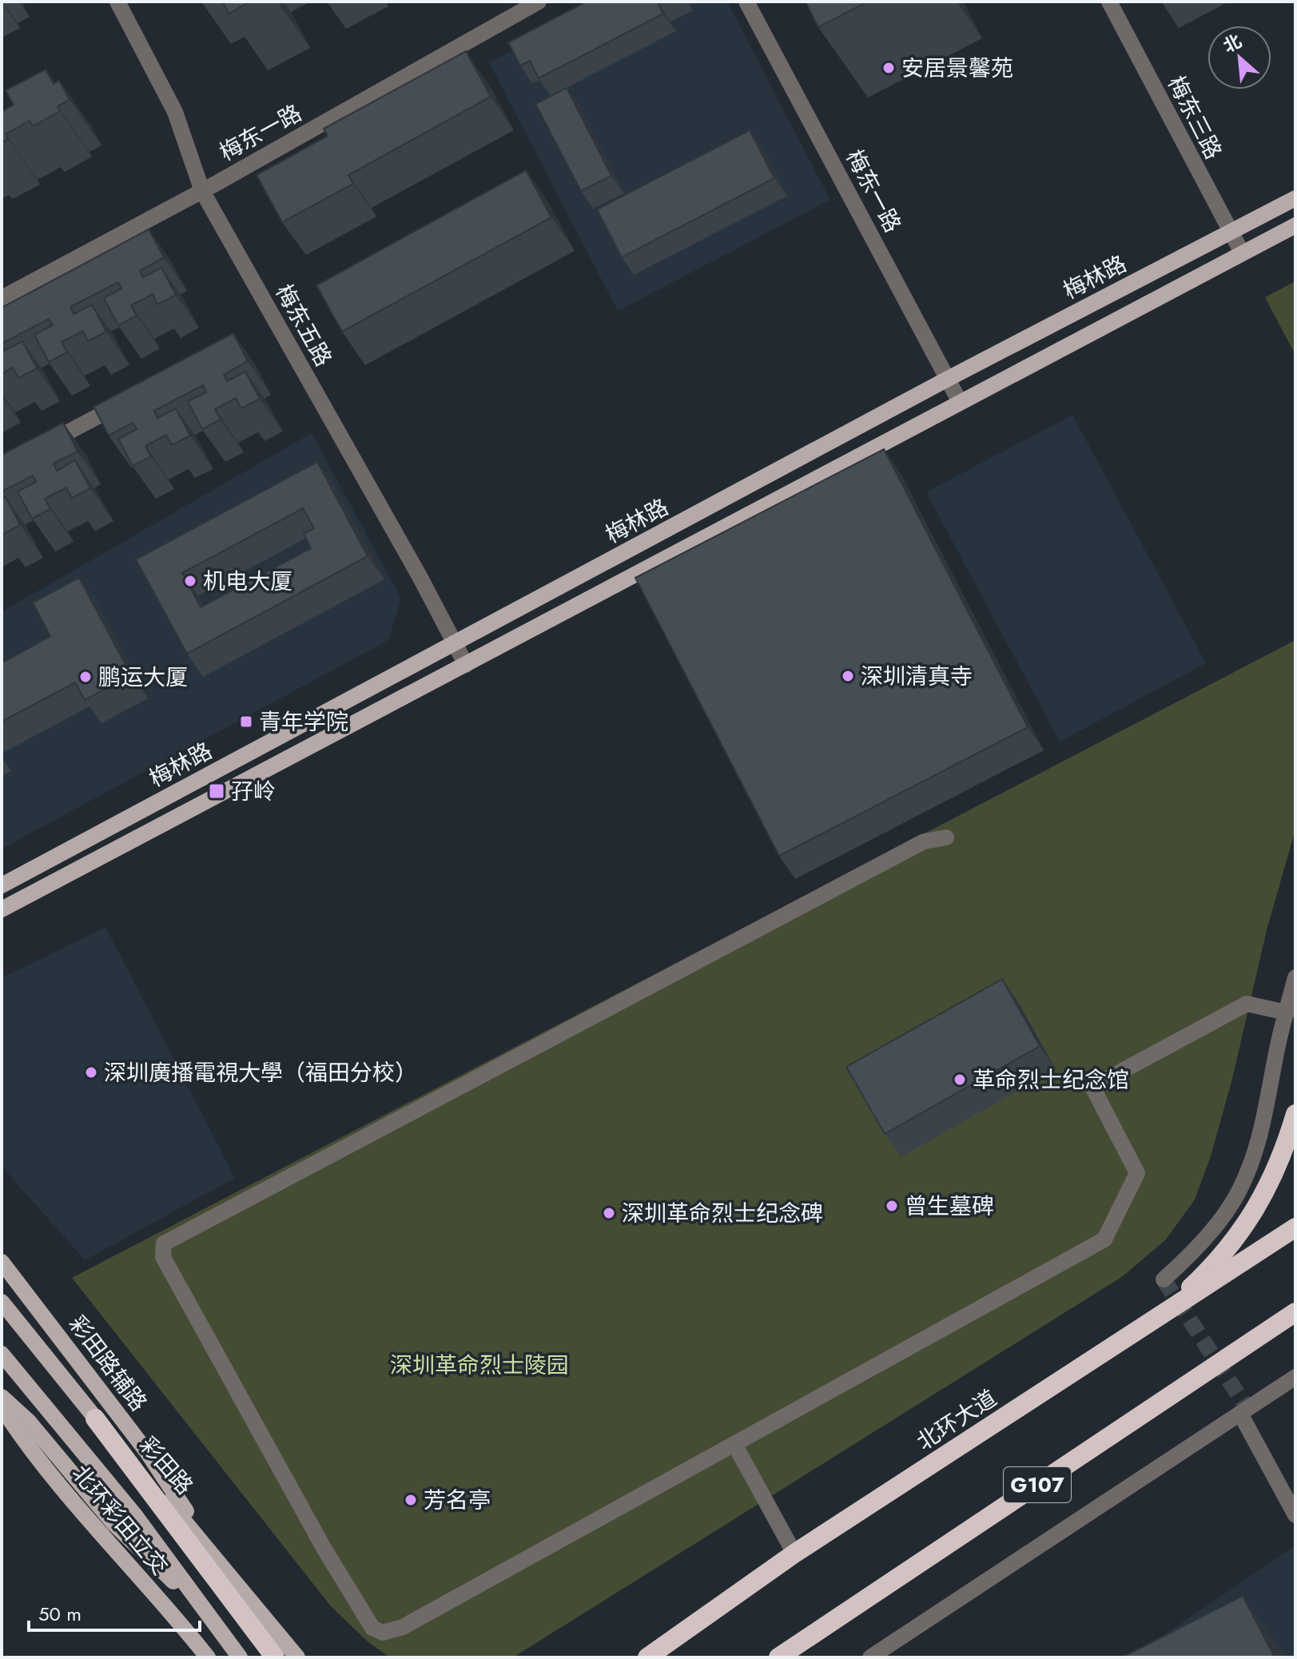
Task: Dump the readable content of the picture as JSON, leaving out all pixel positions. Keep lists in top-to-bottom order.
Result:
{
  "streets": {
    "highway": ["北环大道", "G107"],
    "main road": [
      "梅林路",
      "彩田路辅路",
      "彩田路",
      "北环彩田立交"
    ],
    "street": ["梅东三路", "梅东一路", "梅东五路"]
  },
  "crossings": [
    ["梅东三路", "梅林路"],
    ["梅东一路", "梅林路"],
    ["梅东一路", "梅东五路"],
    ["梅林路", "梅东五路"],
    ["彩田路辅路", "彩田路"]
  ],
  "parks": ["深圳革命烈士陵园"],
  "places": {
    "other": [
      "安居景馨苑",
      "机电大厦",
      "深圳清真寺",
      "鹏运大厦",
      "深圳廣播電視大學（福田分校）",
      "革命烈士纪念馆",
      "曾生墓碑",
      "深圳革命烈士纪念碑",
      "芳名亭"
    ],
    "transit": ["青年学院", "孖岭"]
  },
  "scale_bar": "50 m",
  "north": "top left"
}
